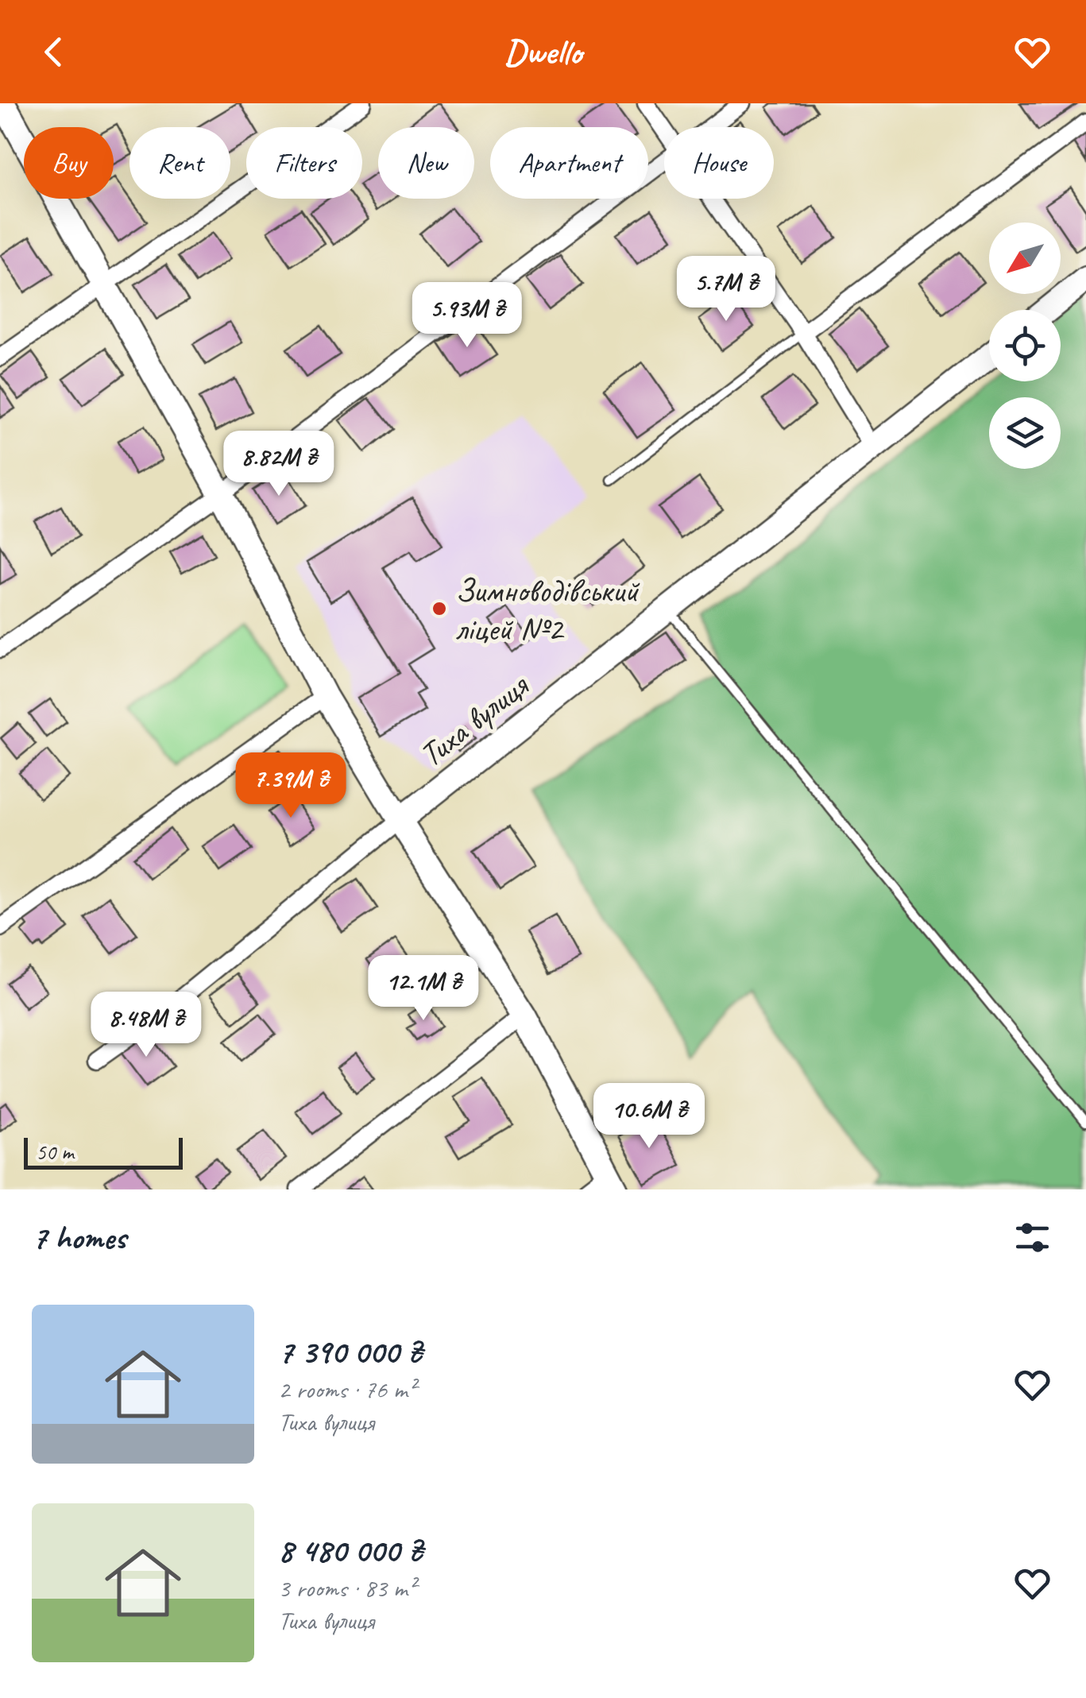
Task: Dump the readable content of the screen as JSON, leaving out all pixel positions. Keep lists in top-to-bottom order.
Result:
{
  "streets": {
    "street": ["Тиха вулиця"]
  },
  "places": ["Зимноводівський ліцей №2"],
  "scale_bar": "50 m",
  "north": "bottom left",
  "page": {
    "header": "Dwello",
    "chip": [
      "Buy",
      "Rent",
      "Filters",
      "New",
      "Apartment",
      "House"
    ],
    "price": [
      "5.7M ₴",
      "5.93M ₴",
      "8.82M ₴",
      "7.39M ₴",
      "12.1M ₴",
      "8.48M ₴",
      "10.6M ₴"
    ],
    "scale": "50 m",
    "heading": "7 homes",
    "list": [
      {
        "name": "7 390 000 ₴",
        "note": "2 rooms · 76 m² · Тиха вулиця"
      },
      {
        "name": "8 480 000 ₴",
        "note": "3 rooms · 83 m² · Тиха вулиця"
      }
    ]
  }
}
